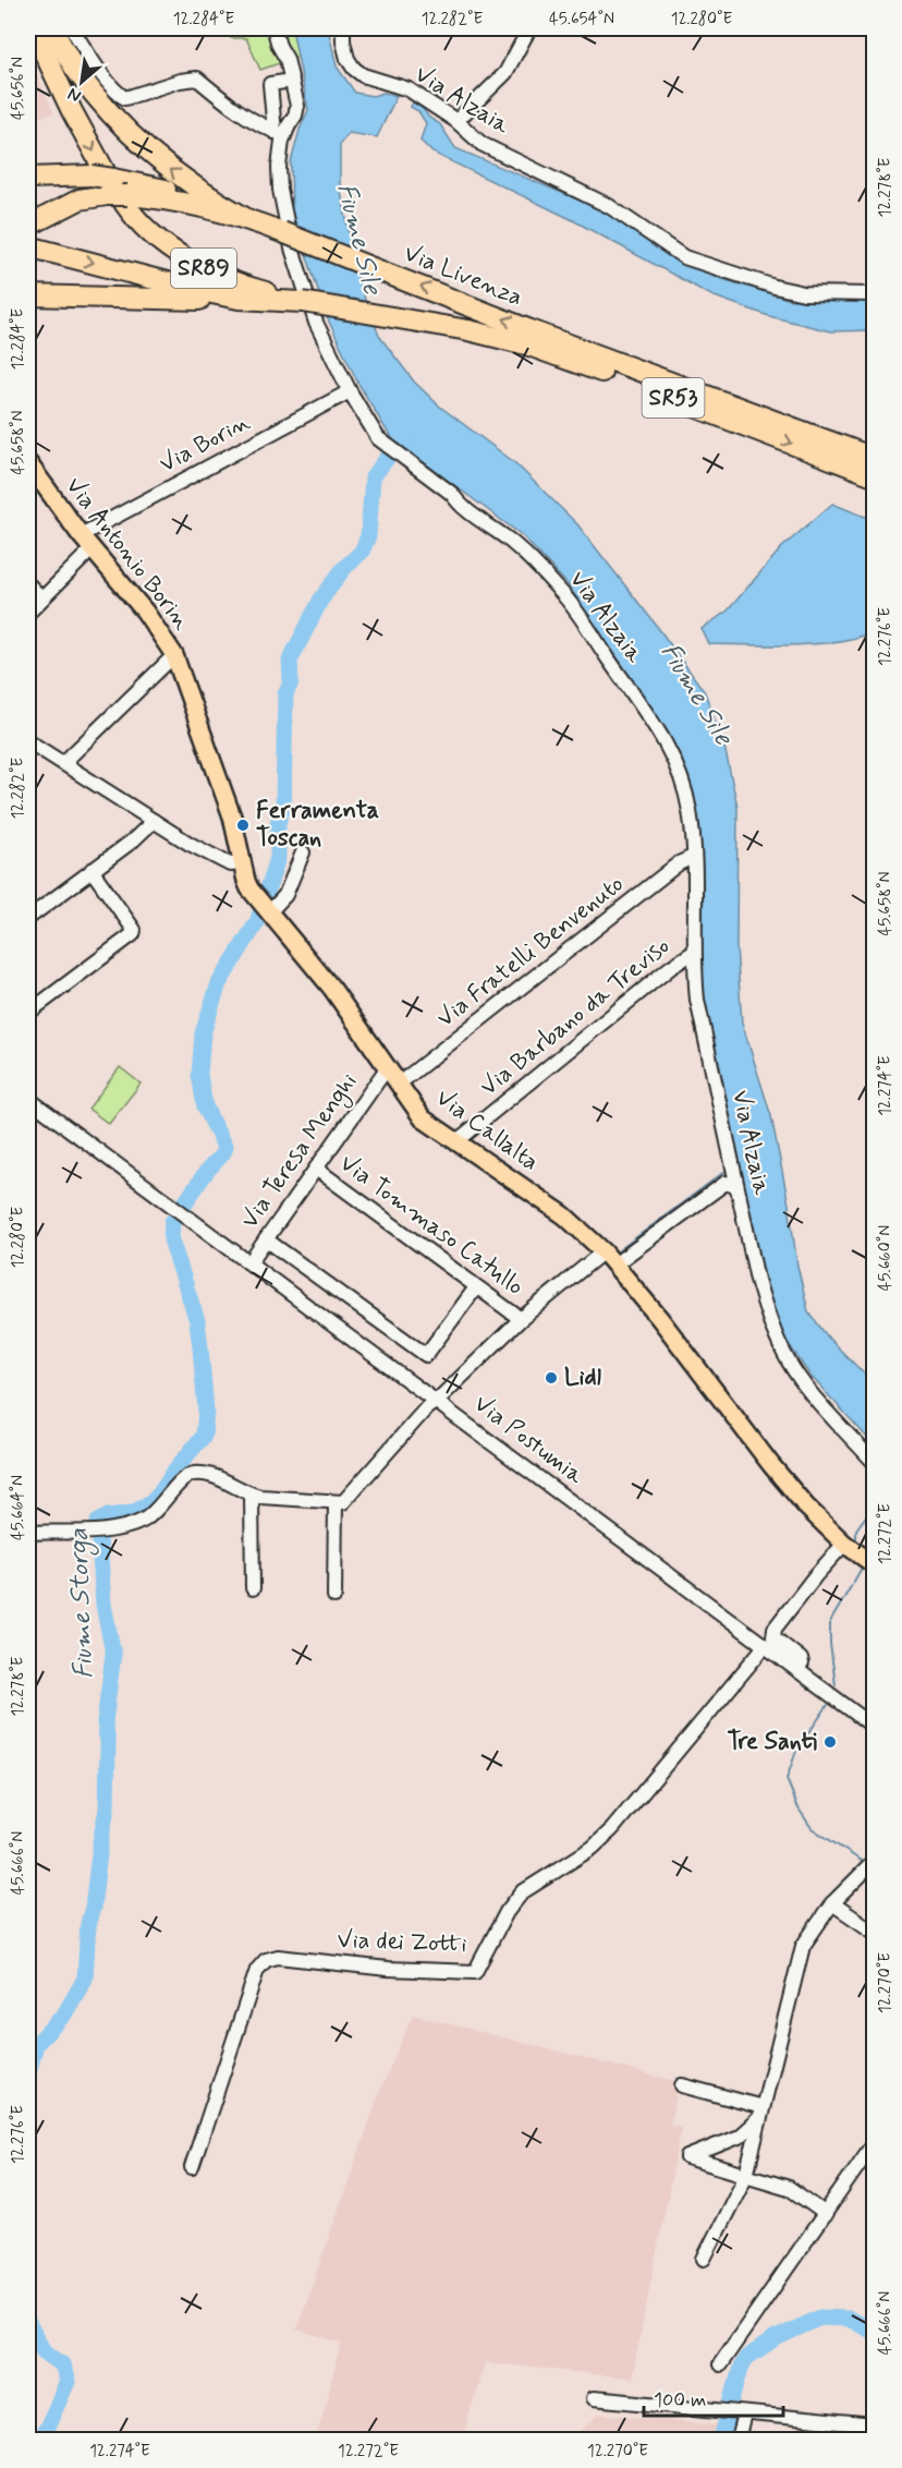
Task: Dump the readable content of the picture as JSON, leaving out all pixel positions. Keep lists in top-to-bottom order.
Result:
{
  "streets": {
    "highway": ["SR89", "Via Livenza", "SR53"],
    "main road": ["Via Antonio Borin", "Via Callalta"],
    "street": [
      "Via Alzaia",
      "Via Borin",
      "Via Fratelli Benvenuto",
      "Via Barbano da Treviso",
      "Via Teresa Menghi",
      "Via Tommaso Catullo",
      "Via Postumia",
      "Via dei Zotti"
    ]
  },
  "crossings": [
    ["Via Alzaia", "Via Borin"],
    ["Via Alzaia", "Via Fratelli Benvenuto"],
    ["Via Alzaia", "Via Barbano da Treviso"],
    ["SR89", "Via Livenza"],
    ["Via Borin", "Via Antonio Borin"],
    ["Via Antonio Borin", "Via Callalta"],
    ["Via Fratelli Benvenuto", "Via Callalta"],
    ["Via Barbano da Treviso", "Via Callalta"],
    ["Via Callalta", "Via Teresa Menghi"],
    ["Via Teresa Menghi", "Via Tommaso Catullo"],
    ["Via Teresa Menghi", "Via Postumia"],
    ["Via Postumia", "Via dei Zotti"]
  ],
  "water": ["Fiume Sile", "Fiume Storga"],
  "places": ["Ferramenta Toscan", "Lidl", "Tre Santi"],
  "scale_bar": "100 m",
  "north": "bottom left",
  "coordinates": [
    "12.284°E",
    "12.282°E",
    "45.654°N",
    "12.280°E",
    "45.656°N",
    "12.278°E",
    "45.658°N",
    "12.276°E",
    "12.274°E",
    "45.660°N",
    "45.664°N",
    "12.272°E",
    "45.666°N",
    "12.270°E"
  ]
}
